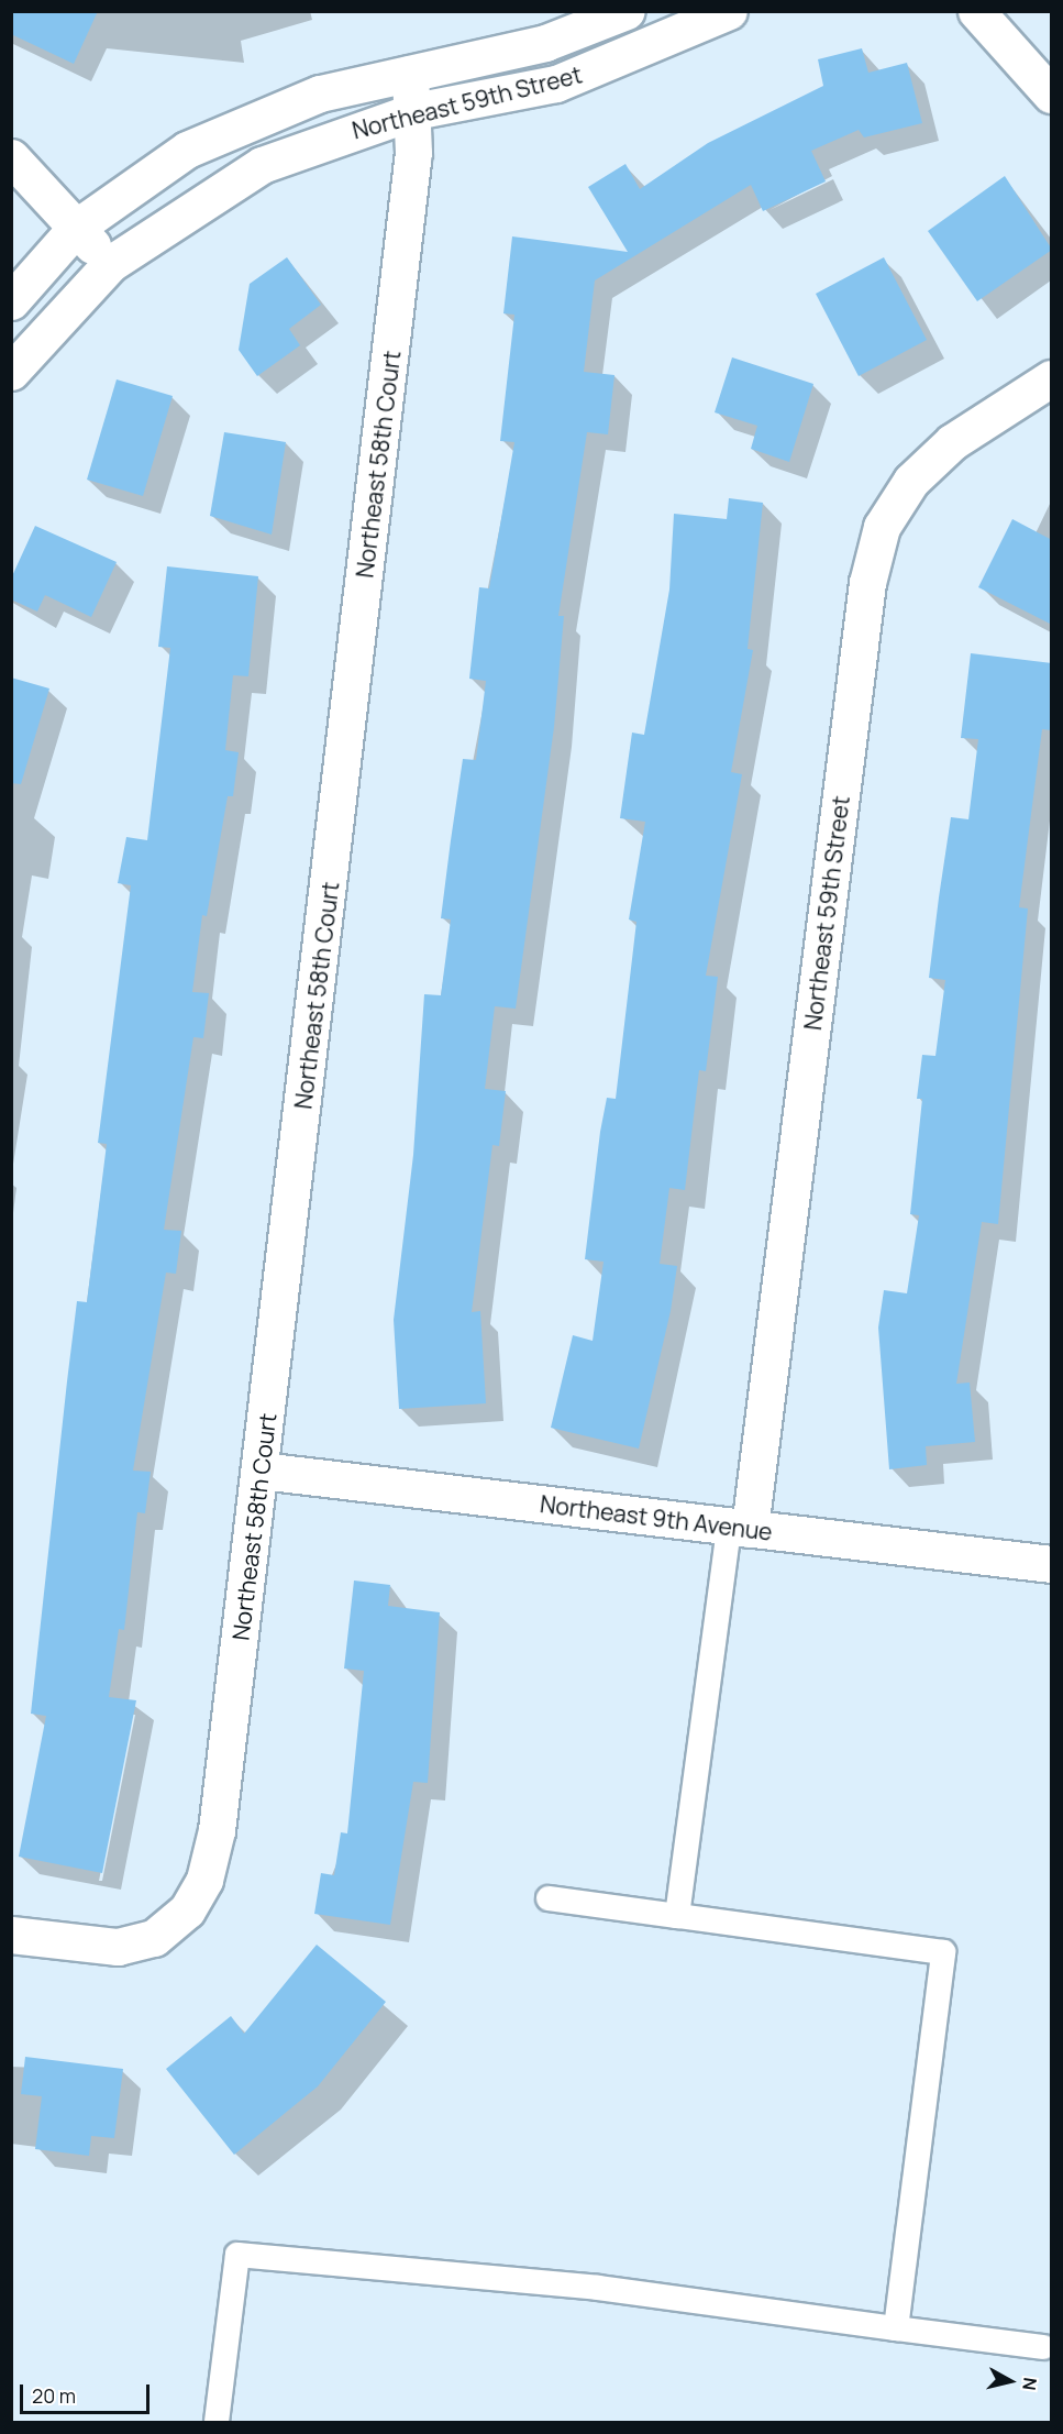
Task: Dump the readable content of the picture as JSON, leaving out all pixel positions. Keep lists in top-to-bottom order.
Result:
{
  "streets": {
    "street": ["Northeast 59th Street", "Northeast 58th Court", "Northeast 9th Avenue"]
  },
  "crossings": [
    ["Northeast 59th Street", "Northeast 58th Court"],
    ["Northeast 59th Street", "Northeast 9th Avenue"],
    ["Northeast 58th Court", "Northeast 9th Avenue"]
  ],
  "scale_bar": "20 m",
  "north": "right"
}
